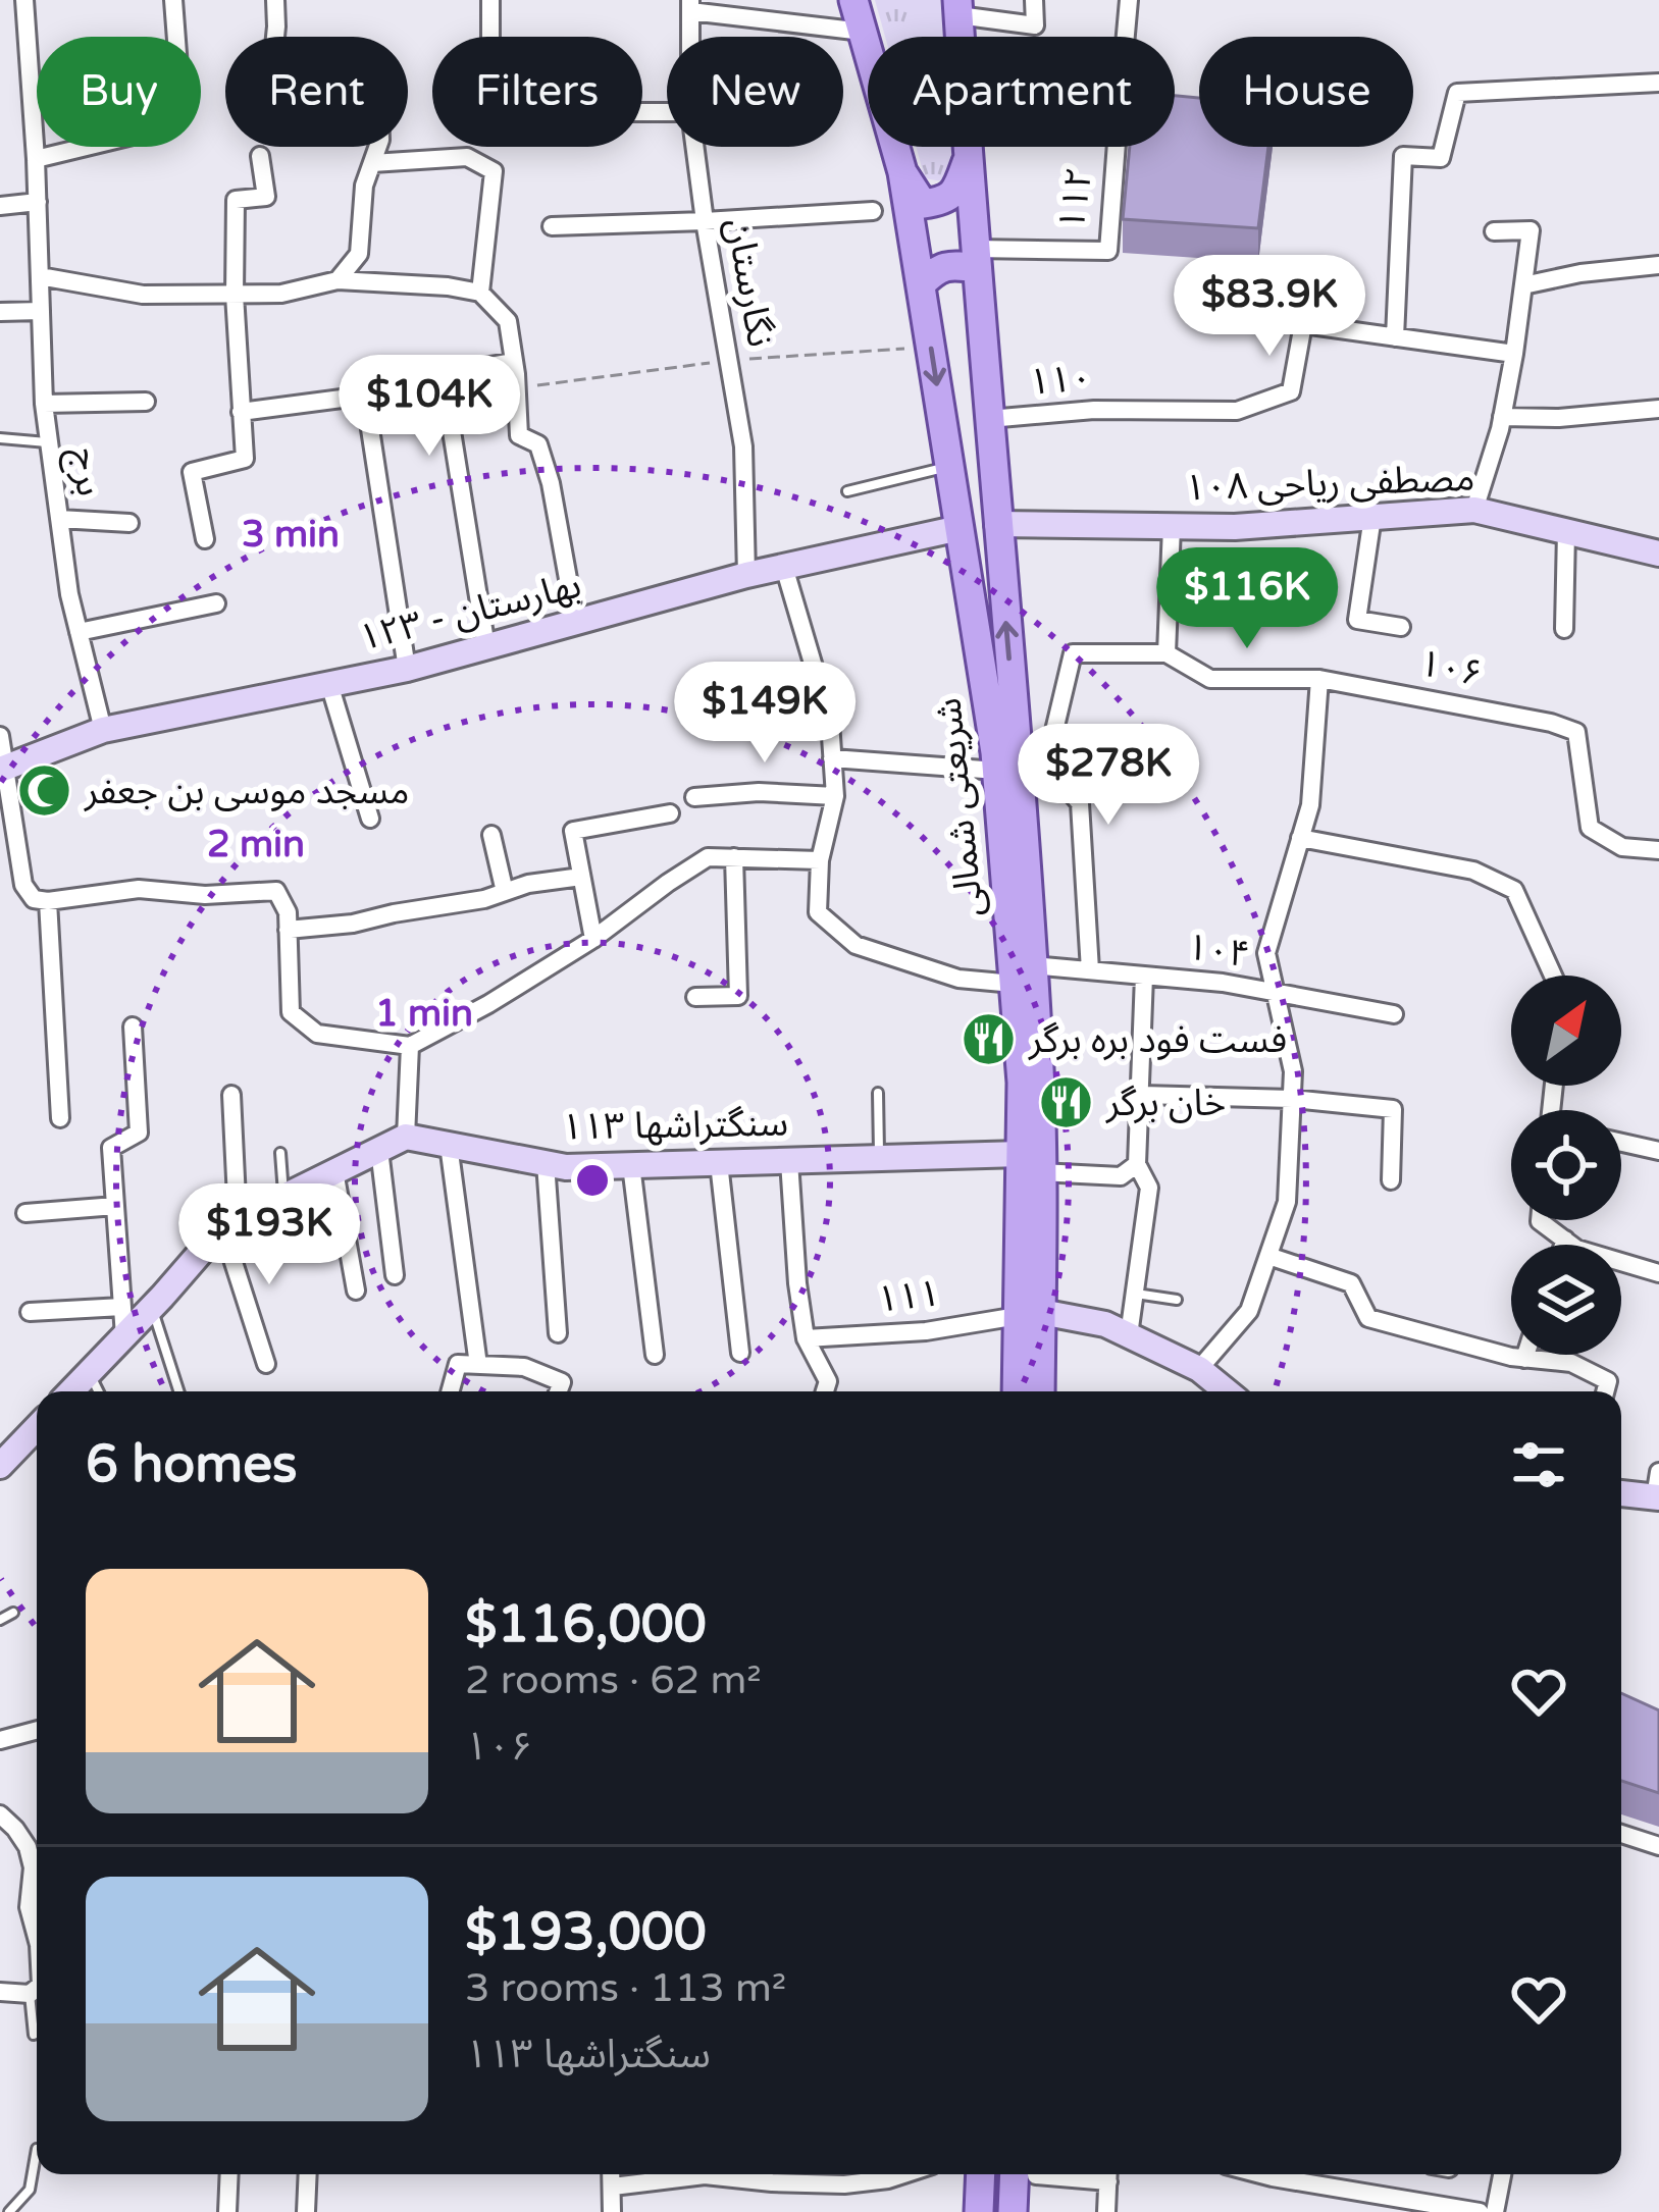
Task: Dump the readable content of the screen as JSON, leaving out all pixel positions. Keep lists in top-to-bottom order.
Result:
{
  "streets": {
    "main road": ["شریعتی شمالی"],
    "street": [
      "۱۱۲",
      "نگارستان",
      "۱۱۰",
      "برج",
      "مصطفی ریاحی ۱۰۸",
      "بهارستان - ۱۲۳",
      "۱۰۶",
      "۱۰۴",
      "سنگتراشها ۱۱۳",
      "۱۱۱"
    ]
  },
  "crossings": [
    ["۱۱۲", "شریعتی شمالی"],
    ["نگارستان", "بهارستان - ۱۲۳"],
    ["۱۱۰", "شریعتی شمالی"],
    ["برج", "بهارستان - ۱۲۳"],
    ["مصطفی ریاحی ۱۰۸", "شریعتی شمالی"],
    ["بهارستان - ۱۲۳", "شریعتی شمالی"],
    ["۱۰۶", "شریعتی شمالی"],
    ["شریعتی شمالی", "۱۰۴"],
    ["شریعتی شمالی", "سنگتراشها ۱۱۳"],
    ["شریعتی شمالی", "۱۱۱"]
  ],
  "places": {
    "mosque": ["مسجد موسی بن جعفر"],
    "restaurant": ["فست فود بره برگر", "خان برگر"]
  },
  "north": "top right",
  "page": {
    "chip": [
      "Buy",
      "Rent",
      "Filters",
      "New",
      "Apartment",
      "House"
    ],
    "price": [
      "$83.9K",
      "$104K",
      "$116K",
      "$149K",
      "$278K",
      "$193K"
    ],
    "heading": "6 homes",
    "list": [
      {
        "name": "$116,000",
        "note": "2 rooms · 62 m² · ۱۰۶"
      },
      {
        "name": "$193,000",
        "note": "3 rooms · 113 m² · سنگتراشها ۱۱۳"
      }
    ]
  },
  "rings": ["3 min", "2 min", "1 min"]
}
